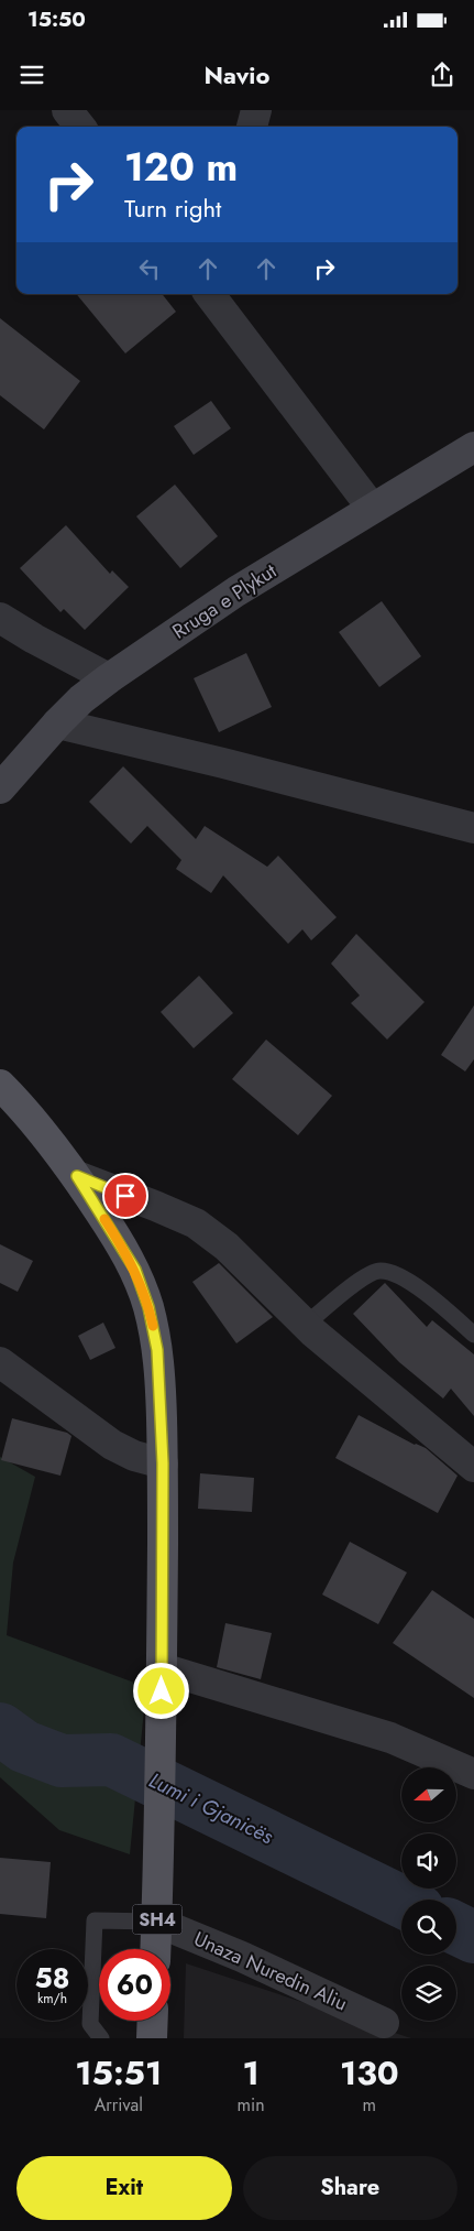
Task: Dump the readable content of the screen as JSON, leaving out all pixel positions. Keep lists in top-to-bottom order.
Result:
{
  "streets": {
    "main road": ["SH4"],
    "street": ["Rruga e Plykut", "Unaza Nuredin Aliu"]
  },
  "crossings": [
    ["SH4", "Unaza Nuredin Aliu"]
  ],
  "water": ["Lumi i Gjanicës"],
  "north": "left",
  "page": {
    "status": "15:50",
    "header": "Navio",
    "turn": ["120 m", "Turn right"],
    "speed": "58 km/h",
    "limit": "60",
    "eta": [
      "15:51",
      "Arrival",
      "1",
      "min",
      "130",
      "m"
    ],
    "buttons": ["Exit", "Share"]
  }
}
